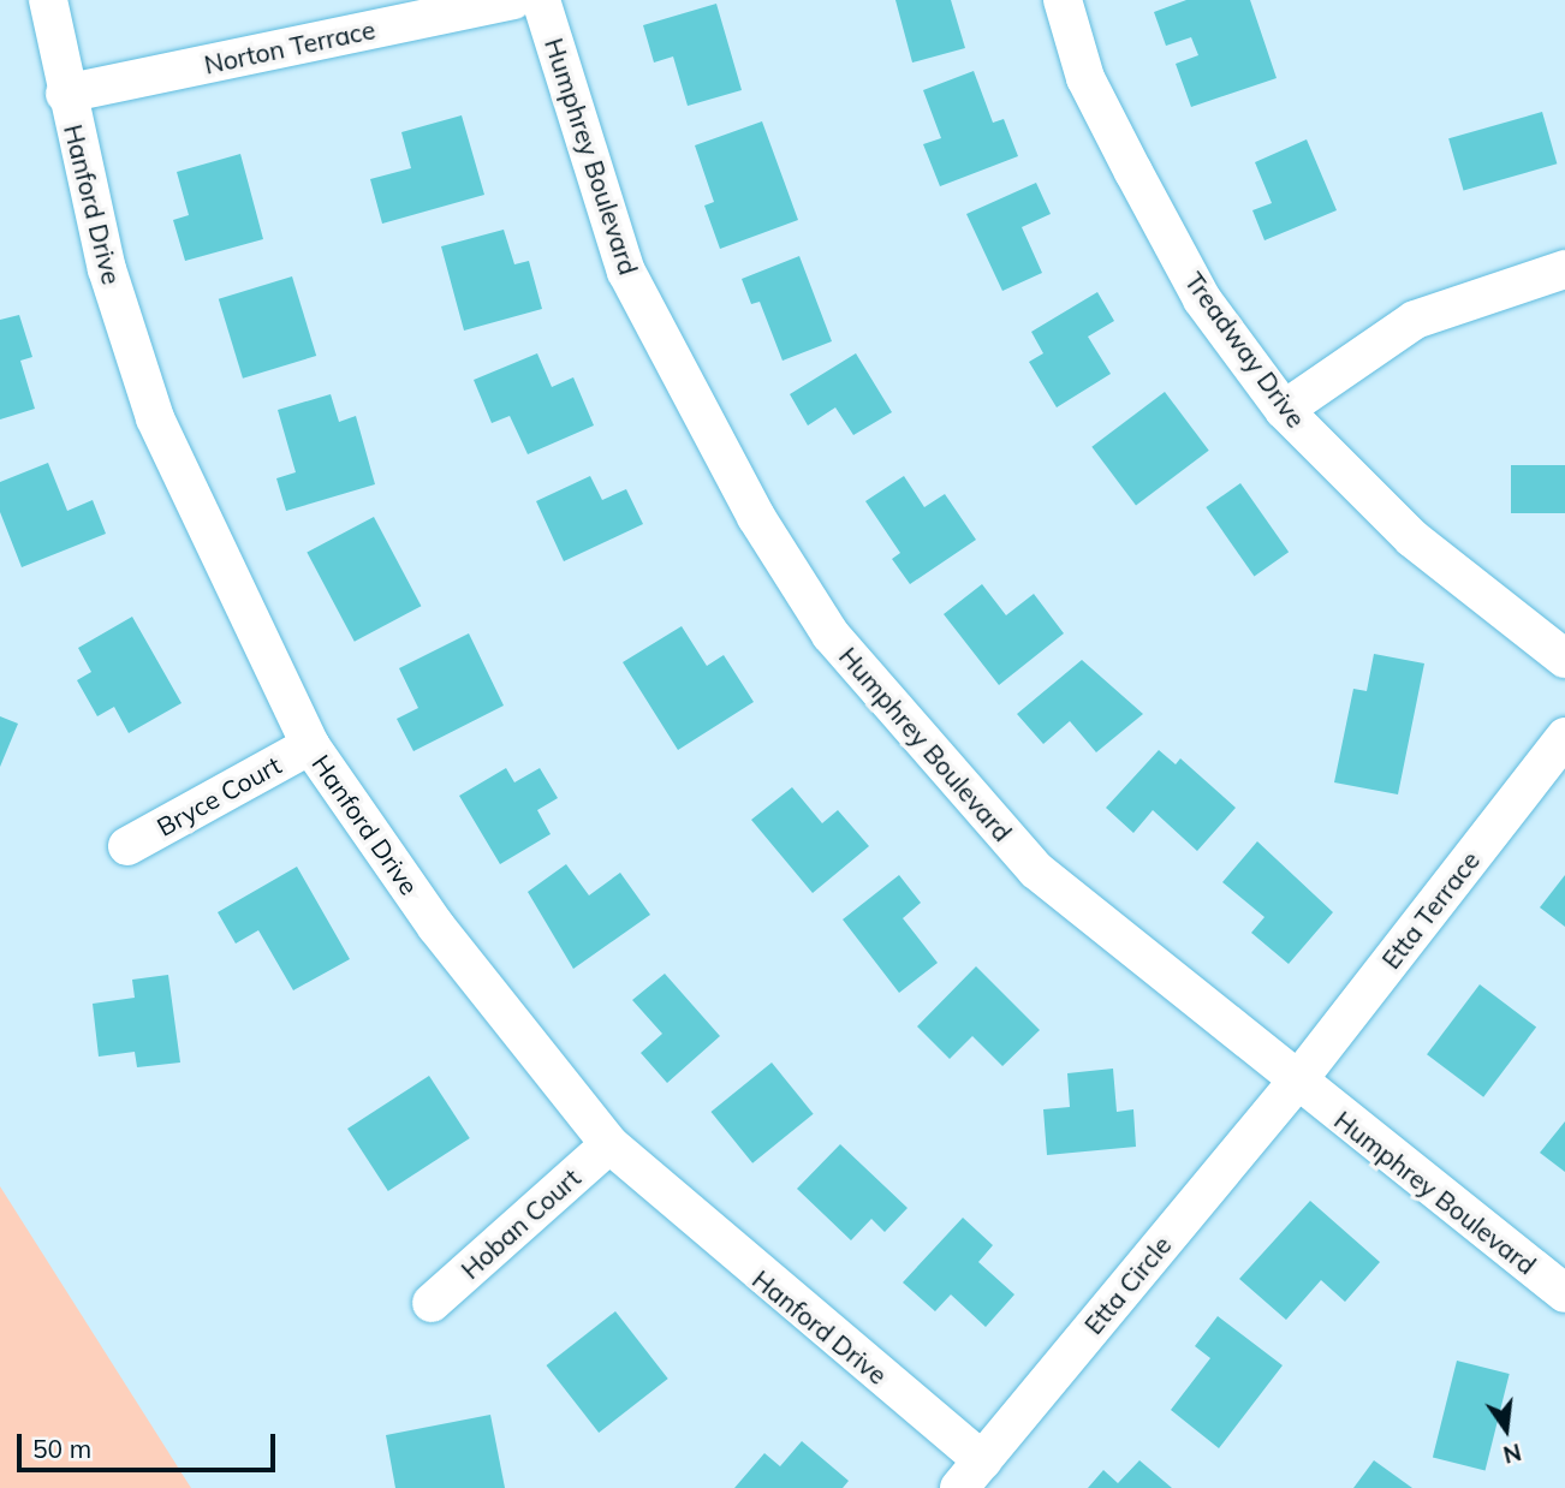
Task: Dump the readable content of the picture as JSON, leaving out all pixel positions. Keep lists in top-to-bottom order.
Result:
{
  "streets": {
    "street": [
      "Norton Terrace",
      "Humphrey Boulevard",
      "Hanford Drive",
      "Treadway Drive",
      "Bryce Court",
      "Etta Terrace",
      "Hoban Court",
      "Etta Circle"
    ]
  },
  "crossings": [
    ["Norton Terrace", "Hanford Drive"],
    ["Humphrey Boulevard", "Etta Terrace"],
    ["Humphrey Boulevard", "Etta Circle"],
    ["Hanford Drive", "Bryce Court"],
    ["Hanford Drive", "Hoban Court"],
    ["Hanford Drive", "Etta Circle"],
    ["Etta Terrace", "Etta Circle"]
  ],
  "scale_bar": "50 m",
  "north": "bottom"
}
